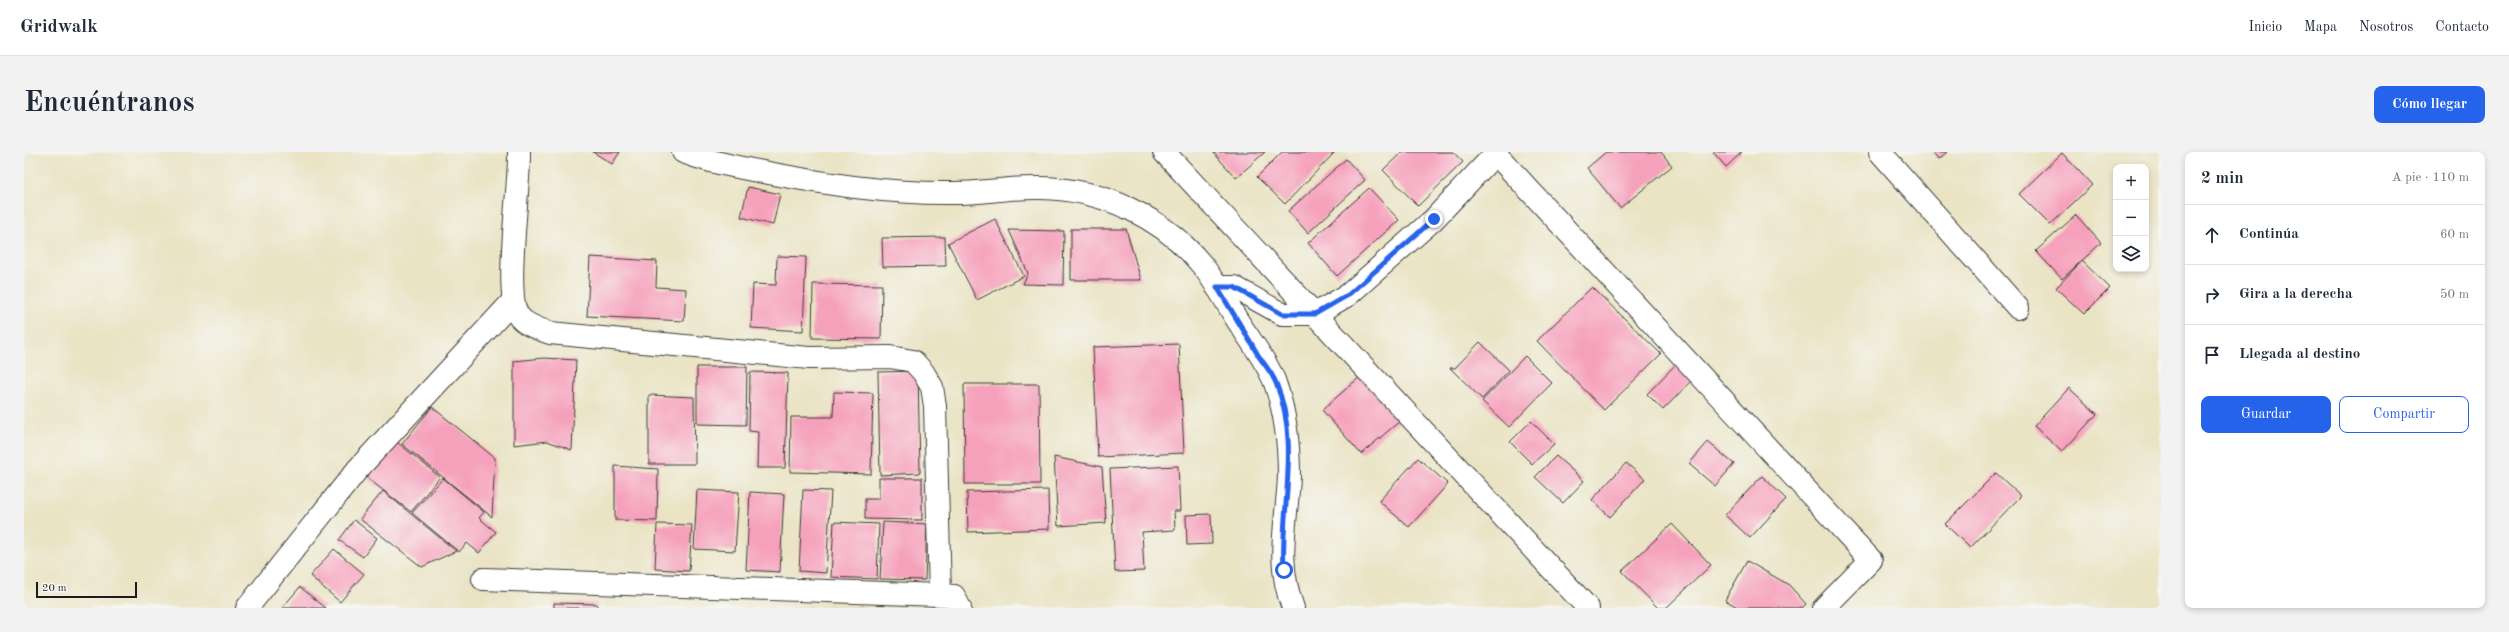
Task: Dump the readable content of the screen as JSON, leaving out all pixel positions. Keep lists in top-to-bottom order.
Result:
{
  "scale_bar": "20 m",
  "page": {
    "header": "Gridwalk",
    "nav": [
      "Inicio",
      "Mapa",
      "Nosotros",
      "Contacto"
    ],
    "buttons": [
      "Cómo llegar",
      ["Guardar", "Compartir"]
    ],
    "title": "Encuéntranos",
    "heading": ["2 min", "A pie · 110 m"],
    "map_buttons": ["+", "−"],
    "list": [
      ["Continúa", "60 m"],
      ["Gira a la derecha", "50 m"],
      "Llegada al destino"
    ],
    "scale": "20 m"
  }
}
